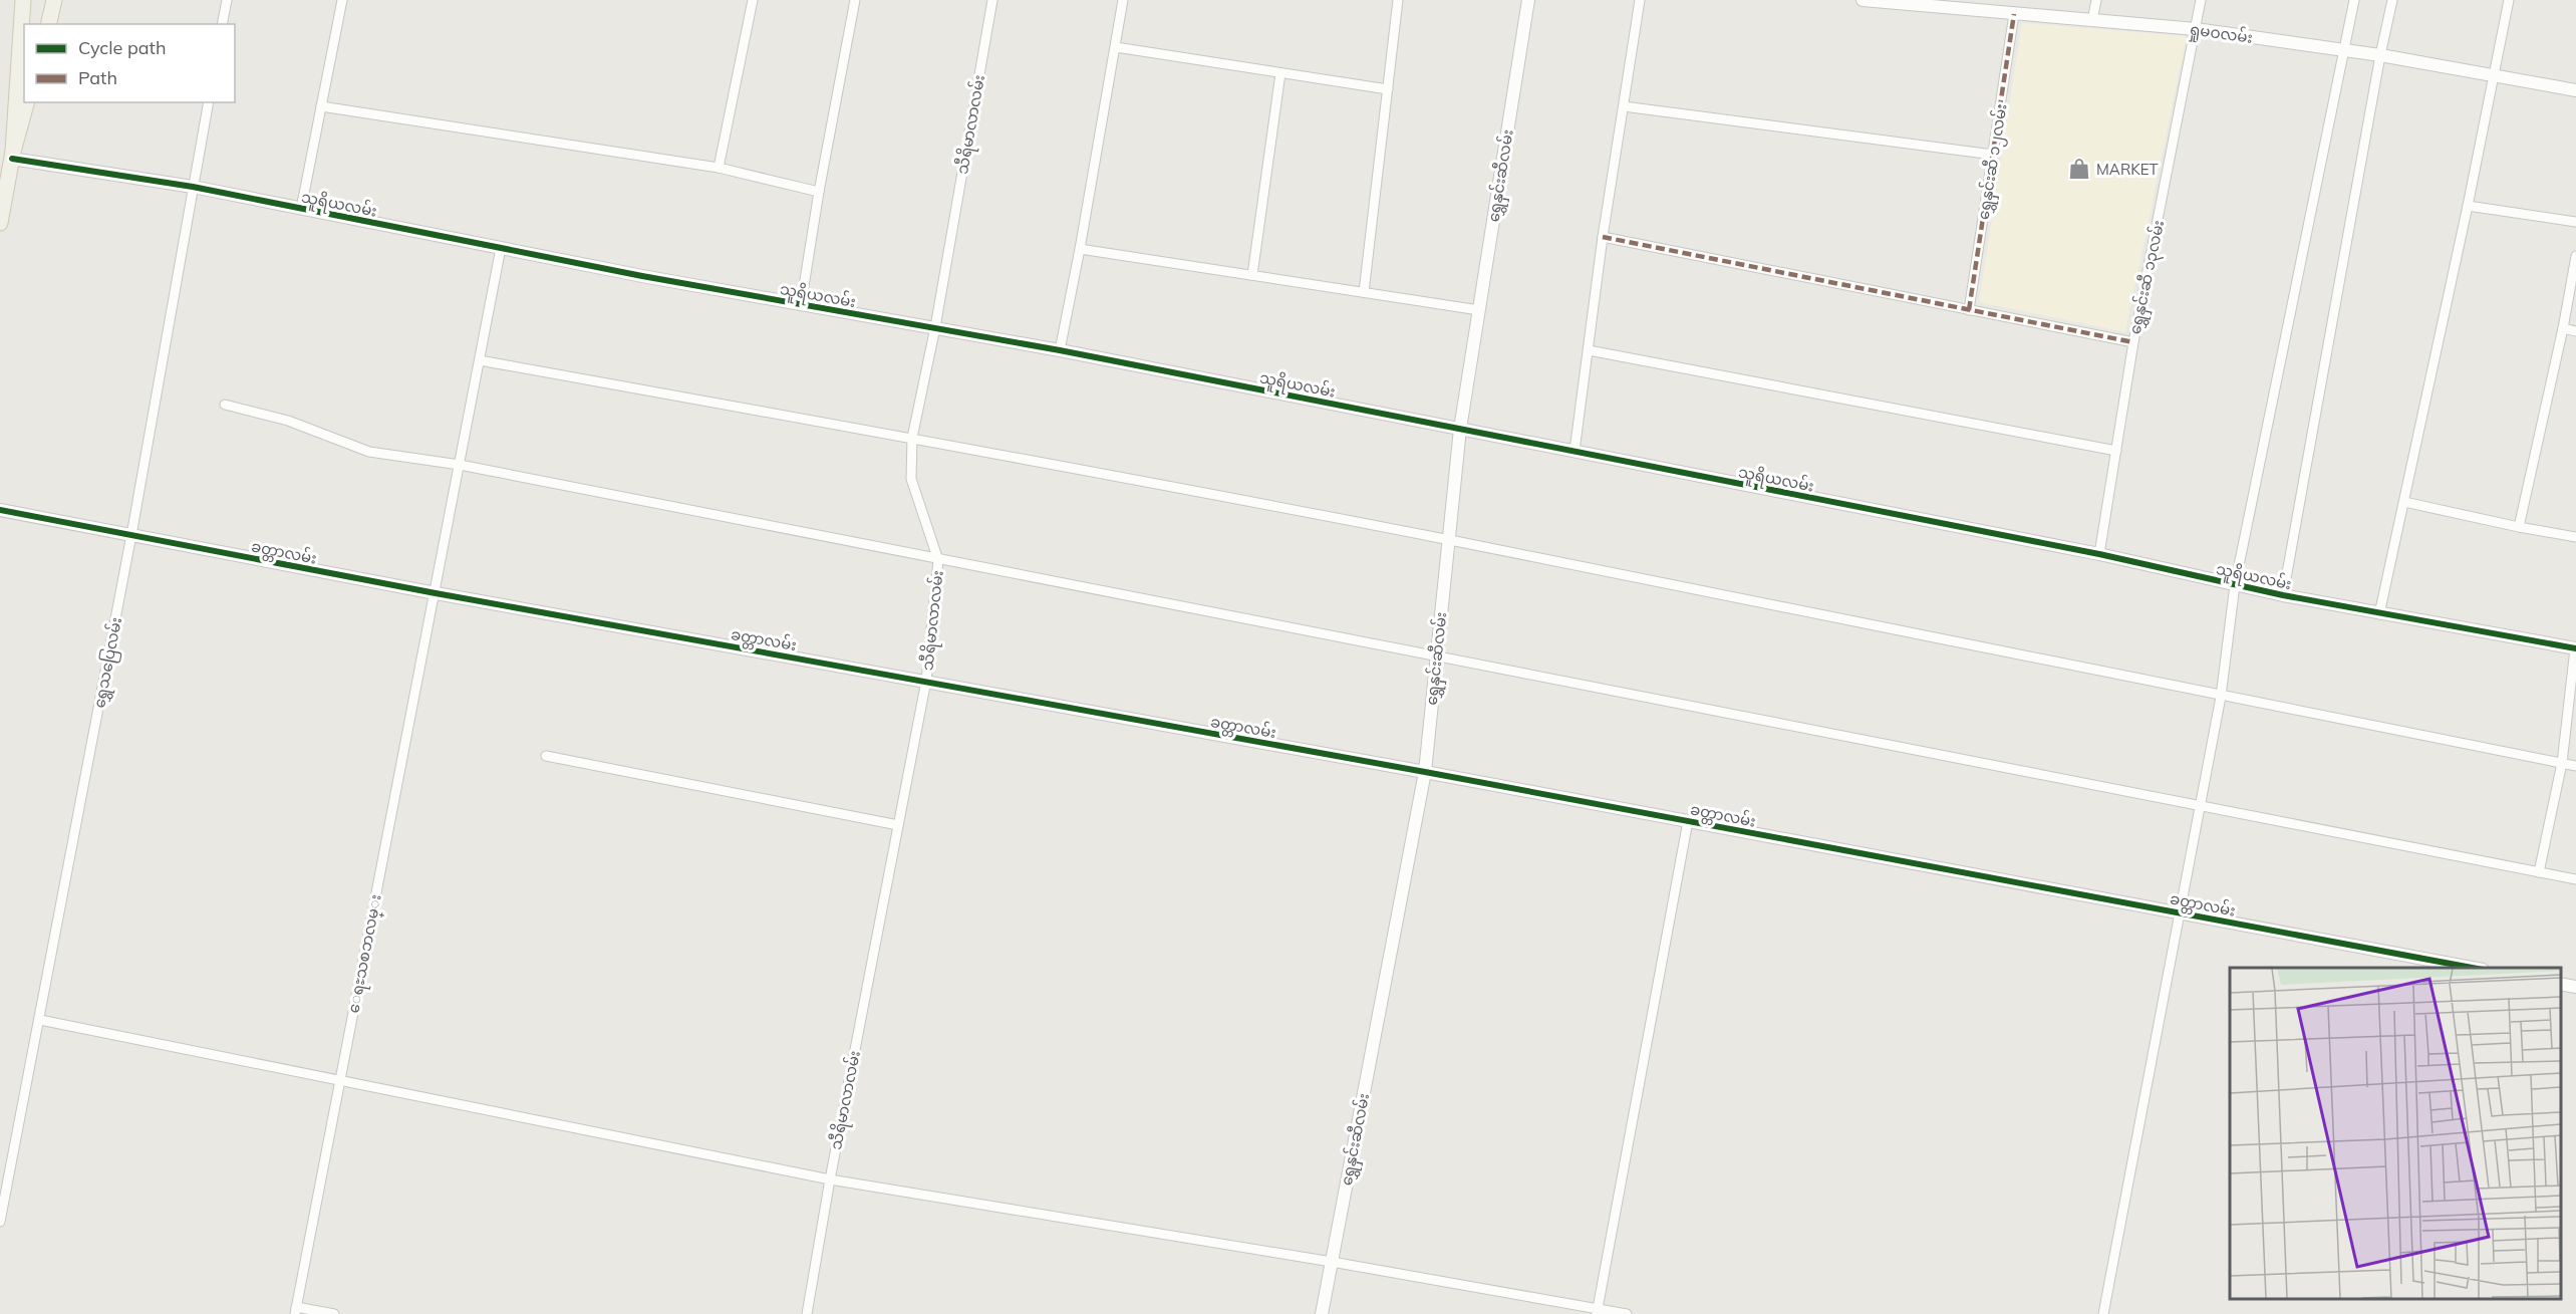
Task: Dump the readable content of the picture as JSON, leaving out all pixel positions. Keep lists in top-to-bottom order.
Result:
{
  "streets": {
    "street": [
      "ရှုမဝလမ်း",
      "သီရိမာလာလမ်း",
      "ရွှေနှင်းဆီ ၁၂လမ်း",
      "ရွှေနှင်းဆီလမ်း",
      "သူရိယလမ်း",
      "ရွှေနှင်းဆီ ၁၃လမ်း",
      "ခတ္တာလမ်း",
      "ရွှေသပြေလမ်း",
      "ေရႊသစၥာလမ္း"
    ]
  },
  "crossings": [
    ["ရှုမဝလမ်း", "ရွှေနှင်းဆီ ၁၂လမ်း"],
    ["ရှုမဝလမ်း", "ရွှေနှင်းဆီ ၁၃လမ်း"],
    ["သီရိမာလာလမ်း", "သူရိယလမ်း"],
    ["သီရိမာလာလမ်း", "ခတ္တာလမ်း"],
    ["ရွှေနှင်းဆီလမ်း", "သူရိယလမ်း"],
    ["ရွှေနှင်းဆီလမ်း", "ခတ္တာလမ်း"],
    ["သူရိယလမ်း", "ရွှေနှင်းဆီ ၁၃လမ်း"],
    ["သူရိယလမ်း", "ရွှေသပြေလမ်း"],
    ["သူရိယလမ်း", "ေရႊသစၥာလမ္း"],
    ["ခတ္တာလမ်း", "ရွှေသပြေလမ်း"],
    ["ခတ္တာလမ်း", "ေရႊသစၥာလမ္း"]
  ],
  "places": {
    "shop": ["MARKET"]
  },
  "legend": ["Cycle path", "Path"]
}
